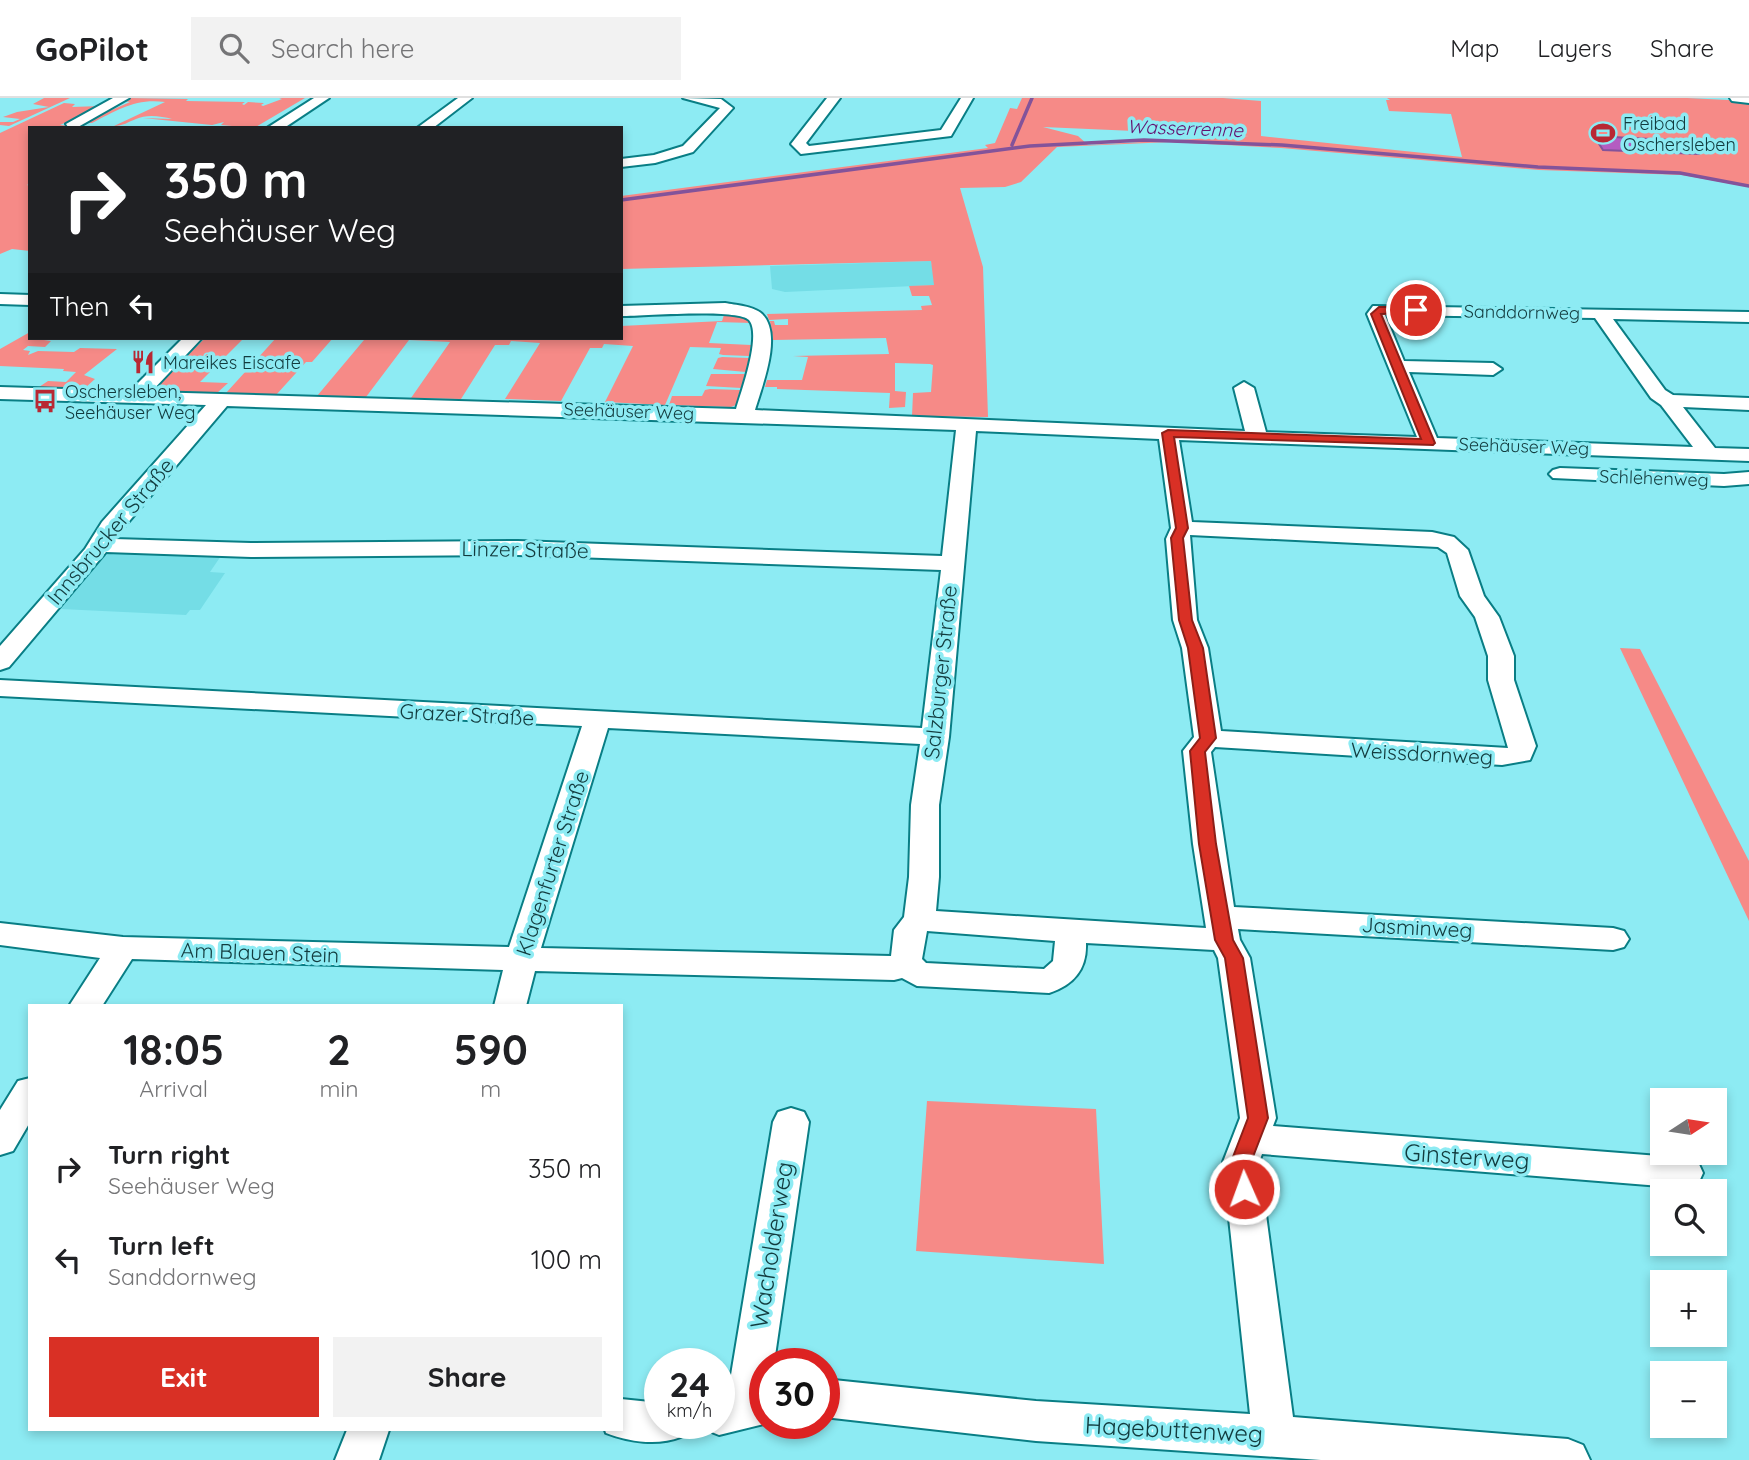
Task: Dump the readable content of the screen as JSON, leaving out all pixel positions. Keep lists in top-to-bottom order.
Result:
{
  "streets": {
    "street": [
      "Sanddornweg",
      "Seehäuser Weg",
      "Schlehenweg",
      "Innsbrucker Straße",
      "Linzer Straße",
      "Salzburger Straße",
      "Grazer Straße",
      "Weissdornweg",
      "Klagenfurter Straße",
      "Jasminweg",
      "Am Blauen Stein",
      "Ginsterweg",
      "Wacholderweg",
      "Hagebuttenweg"
    ]
  },
  "crossings": [
    ["Sanddornweg", "Seehäuser Weg"],
    ["Sanddornweg", "Schlehenweg"],
    ["Seehäuser Weg", "Innsbrucker Straße"],
    ["Seehäuser Weg", "Salzburger Straße"],
    ["Seehäuser Weg", "Hagebuttenweg"],
    ["Innsbrucker Straße", "Linzer Straße"],
    ["Linzer Straße", "Salzburger Straße"],
    ["Salzburger Straße", "Grazer Straße"],
    ["Grazer Straße", "Klagenfurter Straße"],
    ["Weissdornweg", "Hagebuttenweg"],
    ["Klagenfurter Straße", "Am Blauen Stein"],
    ["Jasminweg", "Hagebuttenweg"],
    ["Ginsterweg", "Hagebuttenweg"]
  ],
  "water": ["Wasserrenne"],
  "places": {
    "sports": ["Freibad Oschersleben"],
    "restaurant": ["Mareikes Eiscafe"],
    "bus stop": ["Oschersleben, Seehäuser Weg"]
  },
  "north": "right",
  "page": {
    "header": "GoPilot",
    "search": "Search here",
    "nav": ["Map", "Layers", "Share"],
    "turn": ["350 m", "Seehäuser Weg"],
    "then": "Then",
    "eta": [
      "18:05",
      "Arrival",
      "2",
      "min",
      "590",
      "m"
    ],
    "map_buttons": ["+", "−"],
    "list": [
      {
        "name": "Turn right",
        "note": "Seehäuser Weg",
        "value": "350 m"
      },
      {
        "name": "Turn left",
        "note": "Sanddornweg",
        "value": "100 m"
      }
    ],
    "buttons": ["Exit", "Share"],
    "speed": "24 km/h",
    "limit": "30"
  }
}
